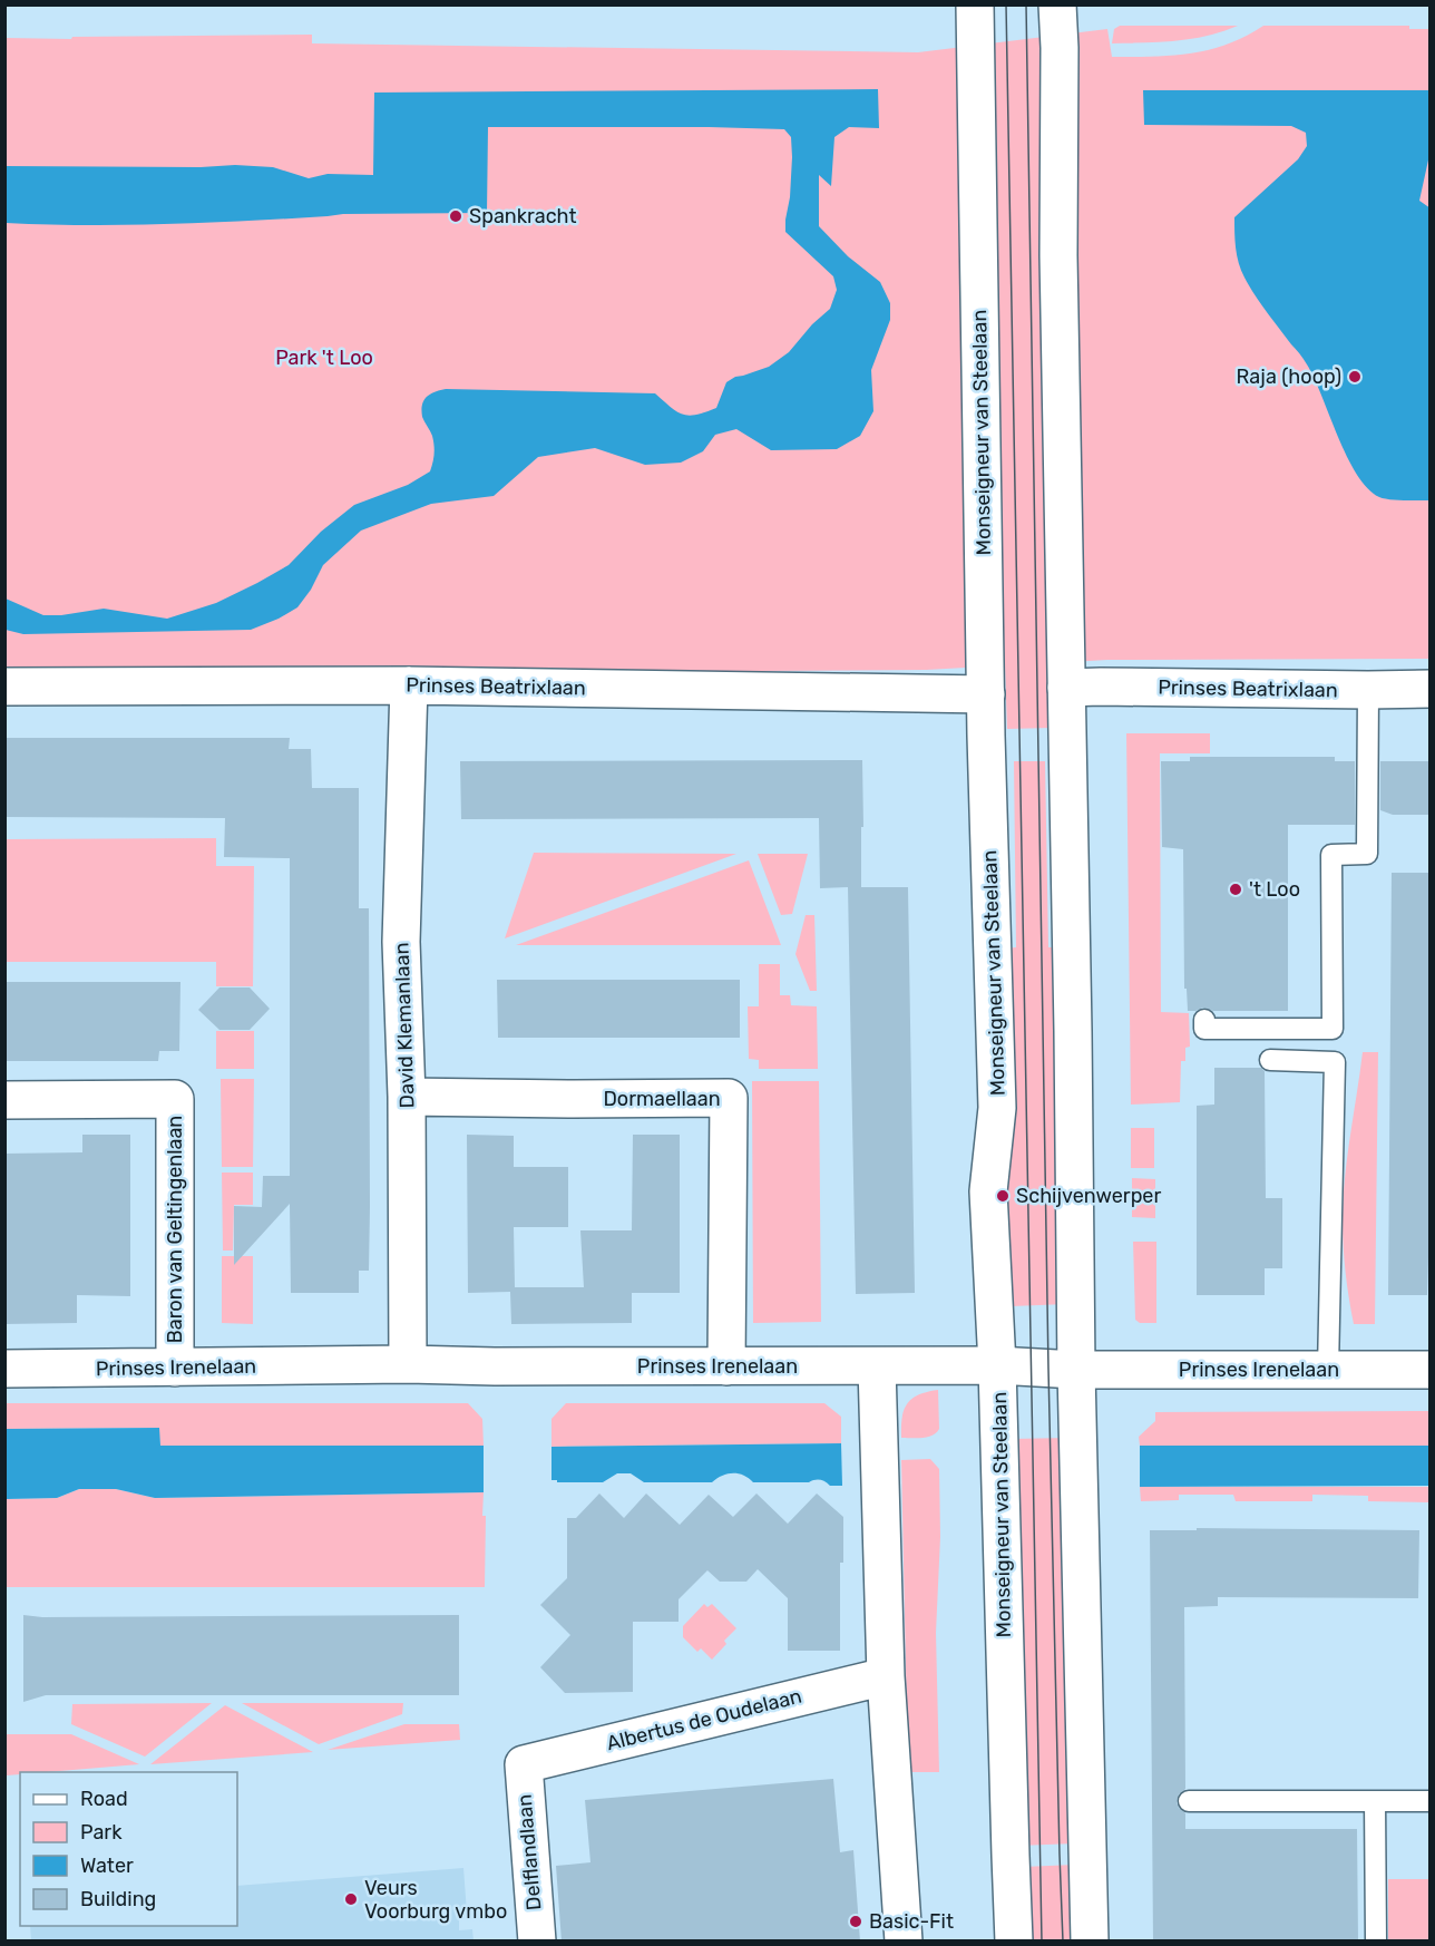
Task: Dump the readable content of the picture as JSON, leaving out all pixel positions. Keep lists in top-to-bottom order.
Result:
{
  "streets": {
    "street": [
      "Monseigneur van Steelaan",
      "Prinses Beatrixlaan",
      "David Klemanlaan",
      "Dormaellaan",
      "Baron van Geltingenlaan",
      "Prinses Irenelaan",
      "Albertus de Oudelaan",
      "Delflandlaan"
    ]
  },
  "crossings": [
    ["Monseigneur van Steelaan", "Prinses Beatrixlaan"],
    ["Monseigneur van Steelaan", "Prinses Irenelaan"],
    ["Prinses Beatrixlaan", "David Klemanlaan"],
    ["David Klemanlaan", "Dormaellaan"],
    ["David Klemanlaan", "Prinses Irenelaan"],
    ["Dormaellaan", "Prinses Irenelaan"],
    ["Baron van Geltingenlaan", "Prinses Irenelaan"],
    ["Albertus de Oudelaan", "Delflandlaan"]
  ],
  "parks": ["Park 't Loo"],
  "places": [
    "Spankracht",
    "Raja (hoop)",
    "'t Loo",
    "Schijvenwerper",
    "Veurs Voorburg vmbo",
    "Basic-Fit"
  ],
  "legend": [
    "Road",
    "Park",
    "Water",
    "Building"
  ]
}
